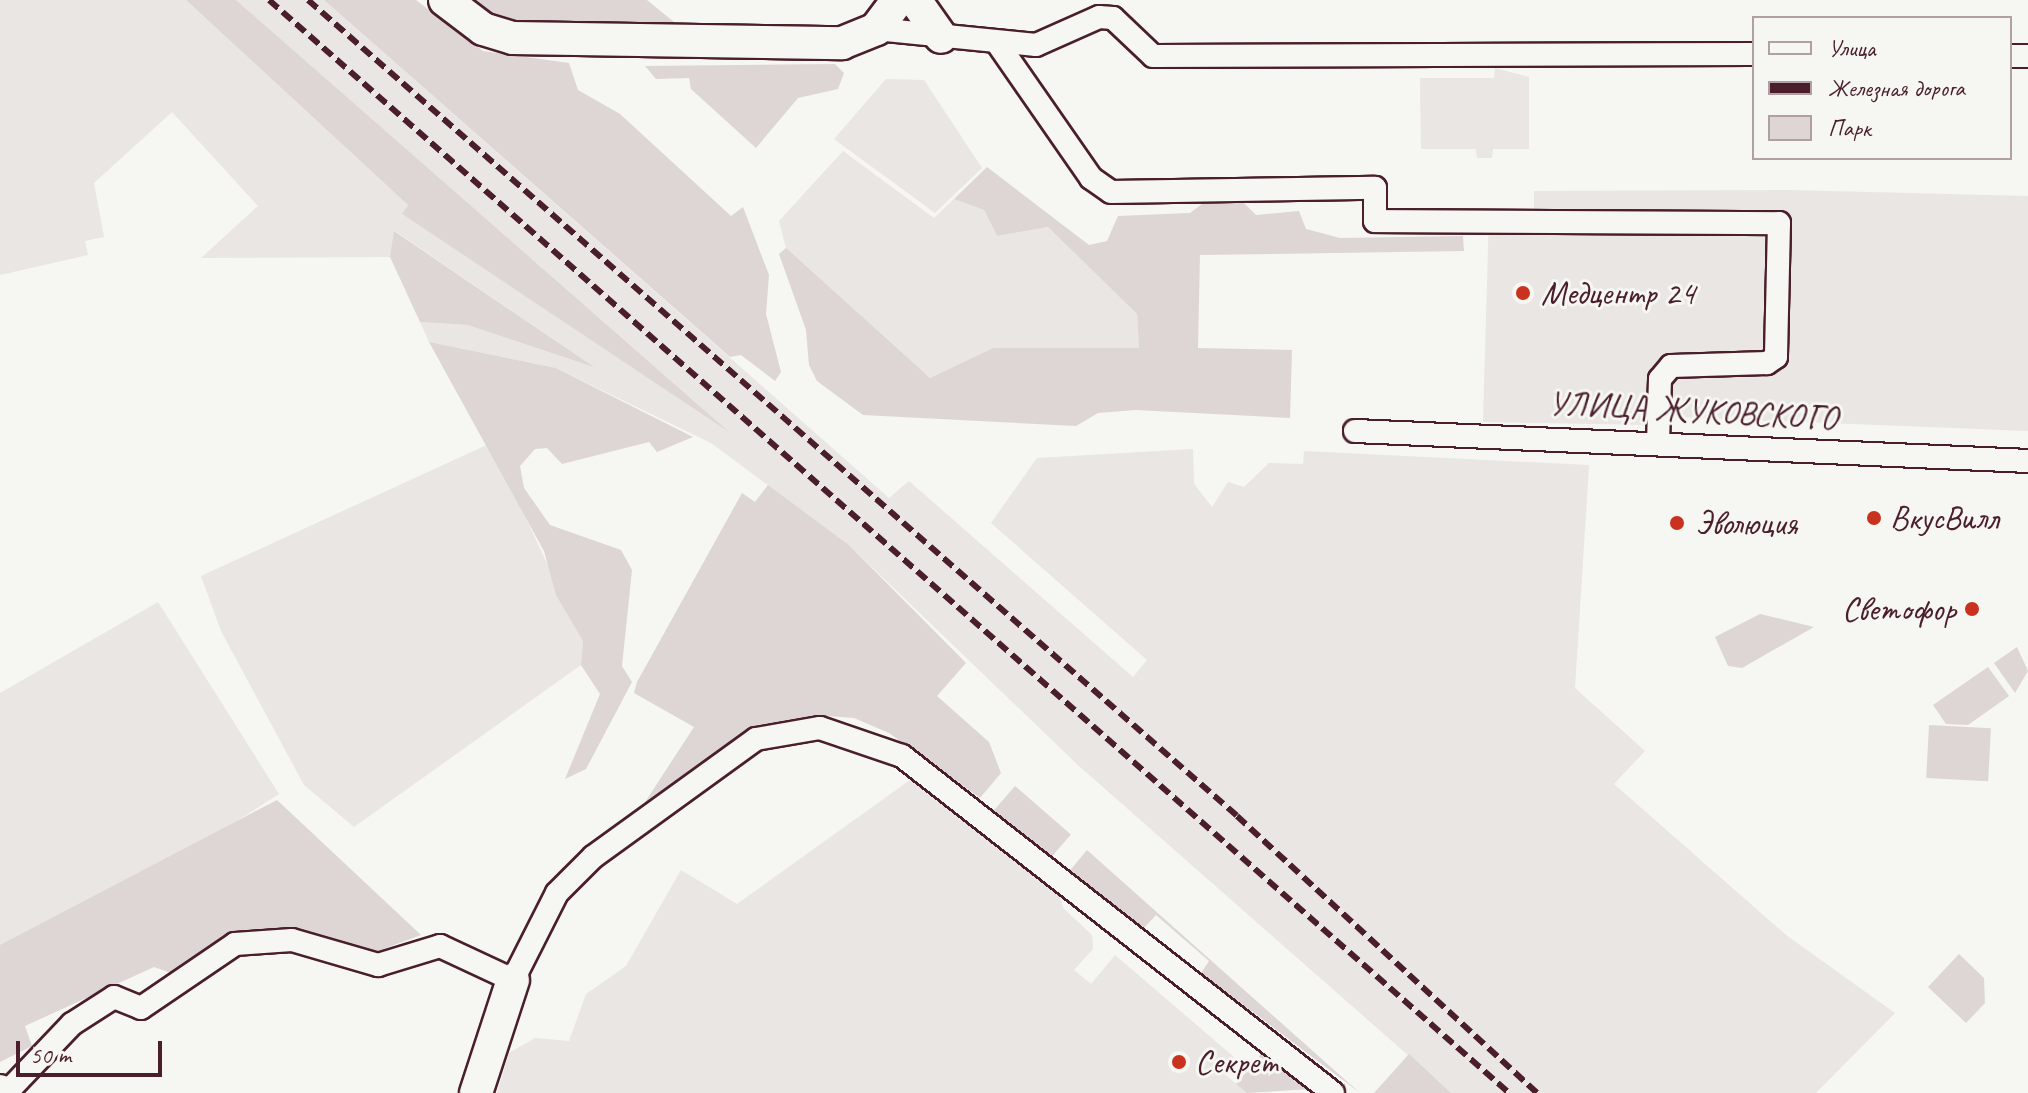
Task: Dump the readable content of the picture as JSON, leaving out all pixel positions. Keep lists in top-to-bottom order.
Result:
{
  "streets": {
    "street": ["УЛИЦА ЖУКОВСКОГО"]
  },
  "places": [
    "Медцентр 24",
    "ВкусВилл",
    "Эволюция",
    "Светофор",
    "Секрет"
  ],
  "legend": ["Улица", "Железная дорога", "Парк"],
  "scale_bar": "50 m"
}
